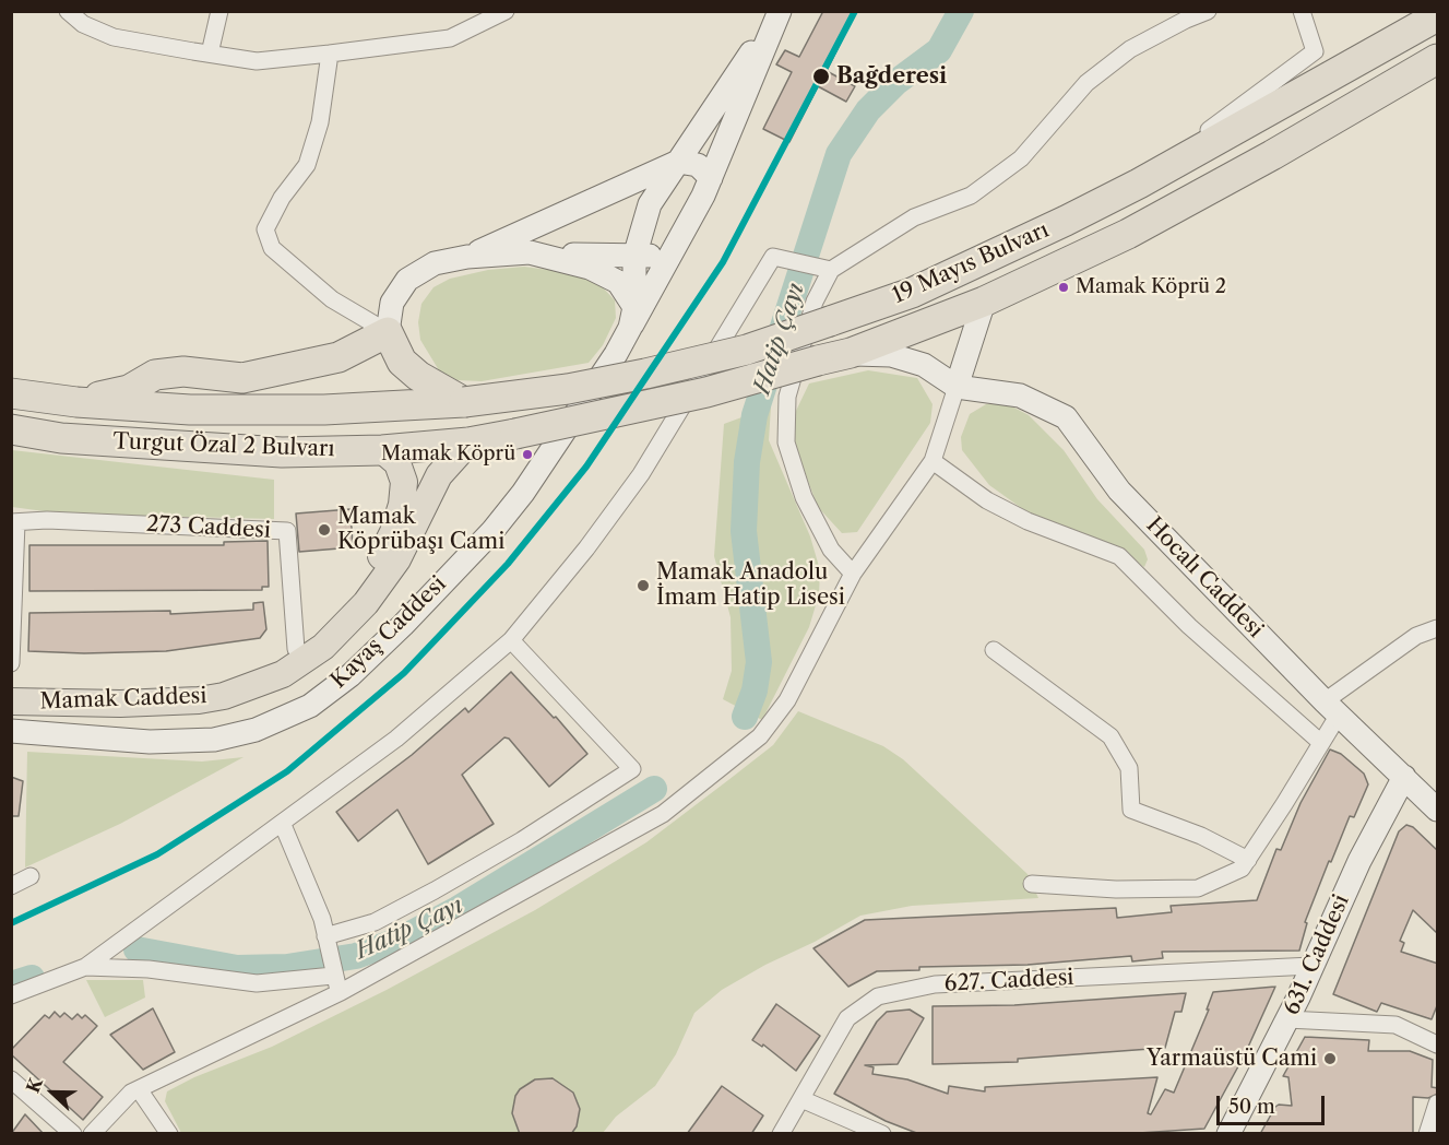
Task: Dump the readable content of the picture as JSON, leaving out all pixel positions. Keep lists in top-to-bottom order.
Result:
{
  "streets": {
    "highway": ["19 Mayıs Bulvarı", "Turgut Özal 2 Bulvarı"],
    "main road": ["Mamak Caddesi"],
    "street": [
      "273 Caddesi",
      "Hocalı Caddesi",
      "Kayaş Caddesi",
      "631. Caddesi",
      "627. Caddesi"
    ]
  },
  "crossings": [
    ["19 Mayıs Bulvarı", "Turgut Özal 2 Bulvarı"],
    ["Turgut Özal 2 Bulvarı", "Mamak Caddesi"],
    ["273 Caddesi", "Mamak Caddesi"],
    ["Hocalı Caddesi", "631. Caddesi"],
    ["631. Caddesi", "627. Caddesi"]
  ],
  "water": ["Hatip Çayı"],
  "places": [
    "Bağderesi",
    "Mamak Köprü 2",
    "Mamak Köprü",
    "Mamak Köprübaşı Cami",
    "Mamak Anadolu İmam Hatip Lisesi",
    "Yarmaüstü Cami"
  ],
  "scale_bar": "50 m",
  "north": "left"
}
